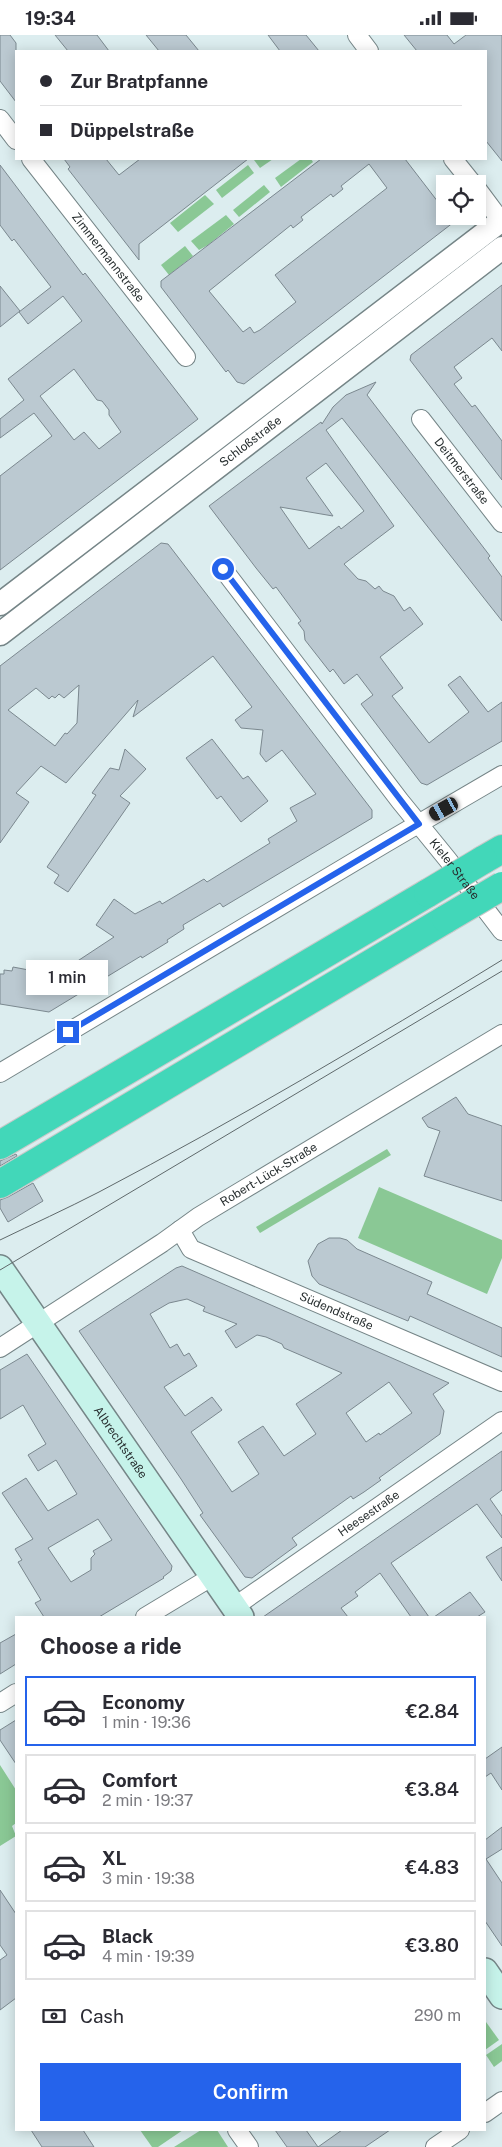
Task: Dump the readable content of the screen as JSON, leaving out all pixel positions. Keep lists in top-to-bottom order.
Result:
{
  "streets": {
    "main road": ["Albrechtstraße"],
    "street": [
      "Zimmermannstraße",
      "Schloßstraße",
      "Deitmerstraße",
      "Kieler Straße",
      "Robert-Lück-Straße",
      "Südendstraße",
      "Heesestraße"
    ]
  },
  "crossings": [
    ["Robert-Lück-Straße", "Südendstraße"],
    ["Robert-Lück-Straße", "Albrechtstraße"],
    ["Albrechtstraße", "Heesestraße"]
  ],
  "page": {
    "status": "19:34",
    "banner": ["Zur Bratpfanne", "Düppelstraße"],
    "bubble": "1 min",
    "heading": "Choose a ride",
    "list": [
      {
        "name": "Economy",
        "note": "1 min · 19:36",
        "value": "€2.84"
      },
      {
        "name": "Comfort",
        "note": "2 min · 19:37",
        "value": "€3.84"
      },
      {
        "name": "XL",
        "note": "3 min · 19:38",
        "value": "€4.83"
      },
      {
        "name": "Black",
        "note": "4 min · 19:39",
        "value": "€3.80"
      }
    ],
    "pay": ["Cash", "290 m"],
    "buttons": "Confirm"
  }
}
